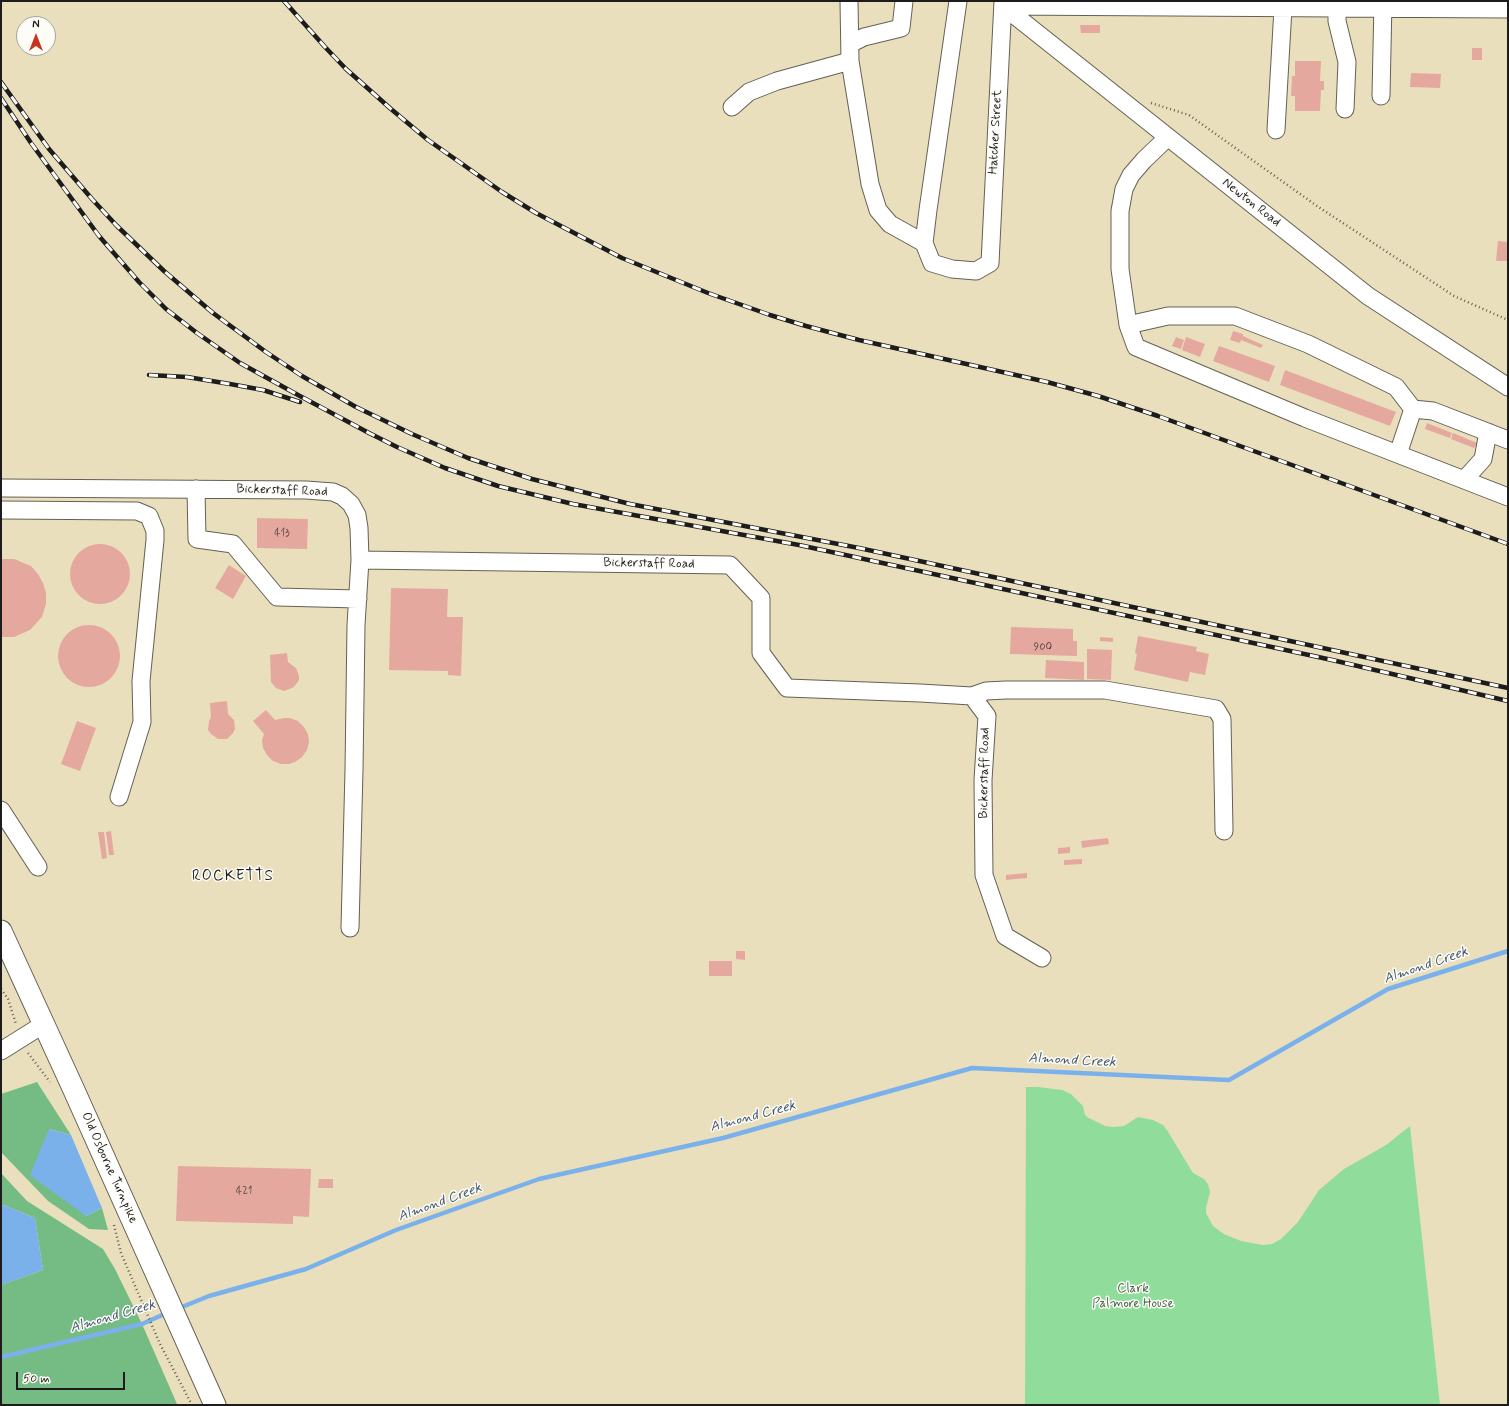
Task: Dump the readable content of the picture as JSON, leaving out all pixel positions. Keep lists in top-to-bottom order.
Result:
{
  "streets": {
    "main road": ["Old Osborne Turnpike"],
    "street": ["Hatcher Street", "Newton Road", "Bickerstaff Road"]
  },
  "crossings": [
    ["Hatcher Street", "Newton Road"]
  ],
  "districts": ["ROCKETTS"],
  "water": ["Almond Creek"],
  "parks": ["Clark Palmore House"],
  "house_numbers": ["413", "900", "421"],
  "scale_bar": "50 m",
  "north": "top"
}
